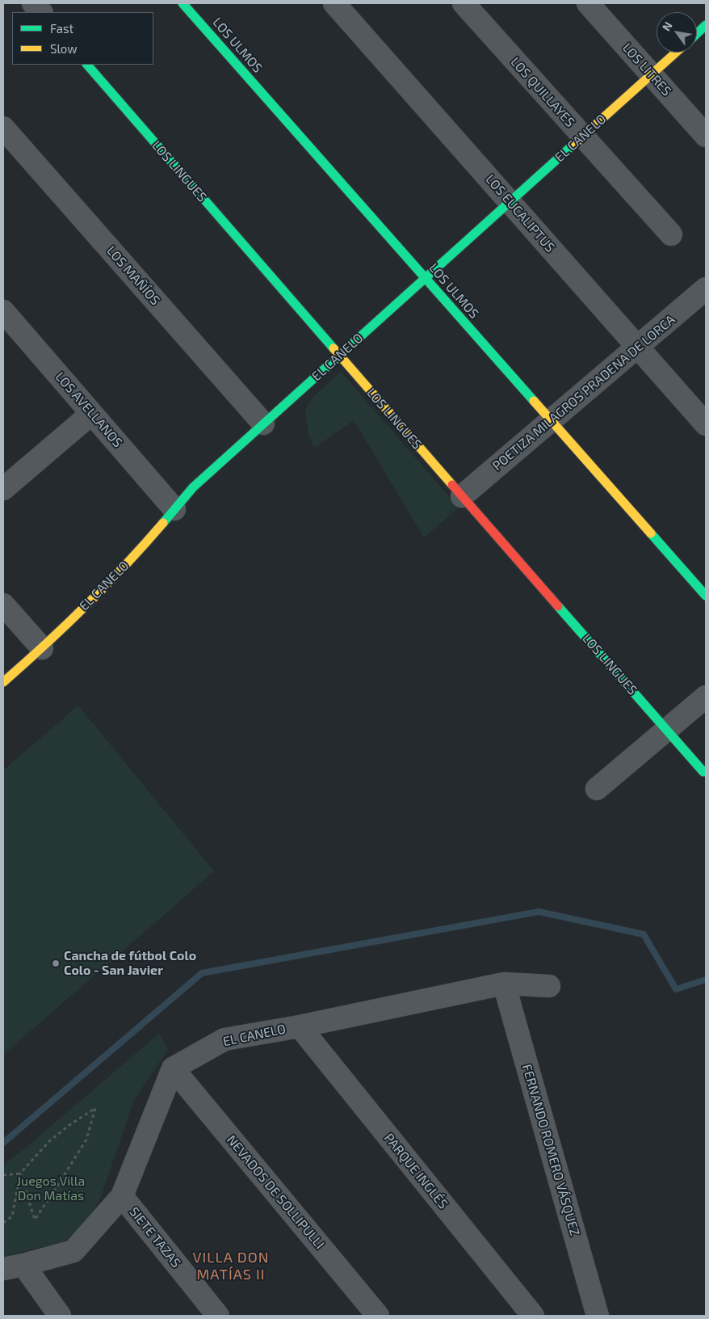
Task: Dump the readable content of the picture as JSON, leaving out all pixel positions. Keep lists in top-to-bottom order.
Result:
{
  "streets": {
    "street": [
      "LOS ULMOS",
      "LOS LITRES",
      "LOS QUILLAYES",
      "EL CANELO",
      "LOS LINGUES",
      "LOS EUCALIPTUS",
      "LOS MAÑÍOS",
      "POETIZA MILAGROS PRADENA DE LORCA",
      "LOS AVELLANOS",
      "FERNANDO ROMERO VÁSQUEZ",
      "PARQUE INGLÉS",
      "NEVADOS DE SOLLIPULLI",
      "SIETE TAZAS"
    ]
  },
  "crossings": [
    ["LOS ULMOS", "EL CANELO"],
    ["LOS ULMOS", "POETIZA MILAGROS PRADENA DE LORCA"],
    ["LOS LITRES", "EL CANELO"],
    ["LOS QUILLAYES", "EL CANELO"],
    ["EL CANELO", "LOS LINGUES"],
    ["EL CANELO", "LOS EUCALIPTUS"],
    ["EL CANELO", "LOS MAÑÍOS"],
    ["EL CANELO", "LOS AVELLANOS"],
    ["EL CANELO", "FERNANDO ROMERO VÁSQUEZ"],
    ["EL CANELO", "PARQUE INGLÉS"],
    ["EL CANELO", "NEVADOS DE SOLLIPULLI"],
    ["LOS LINGUES", "POETIZA MILAGROS PRADENA DE LORCA"],
    ["LOS EUCALIPTUS", "POETIZA MILAGROS PRADENA DE LORCA"]
  ],
  "districts": ["VILLA DON MATÍAS II"],
  "parks": ["Juegos Villa Don Matías"],
  "places": ["Cancha de fútbol Colo Colo - San Javier"],
  "legend": ["Fast", "Slow"],
  "north": "top left"
}
